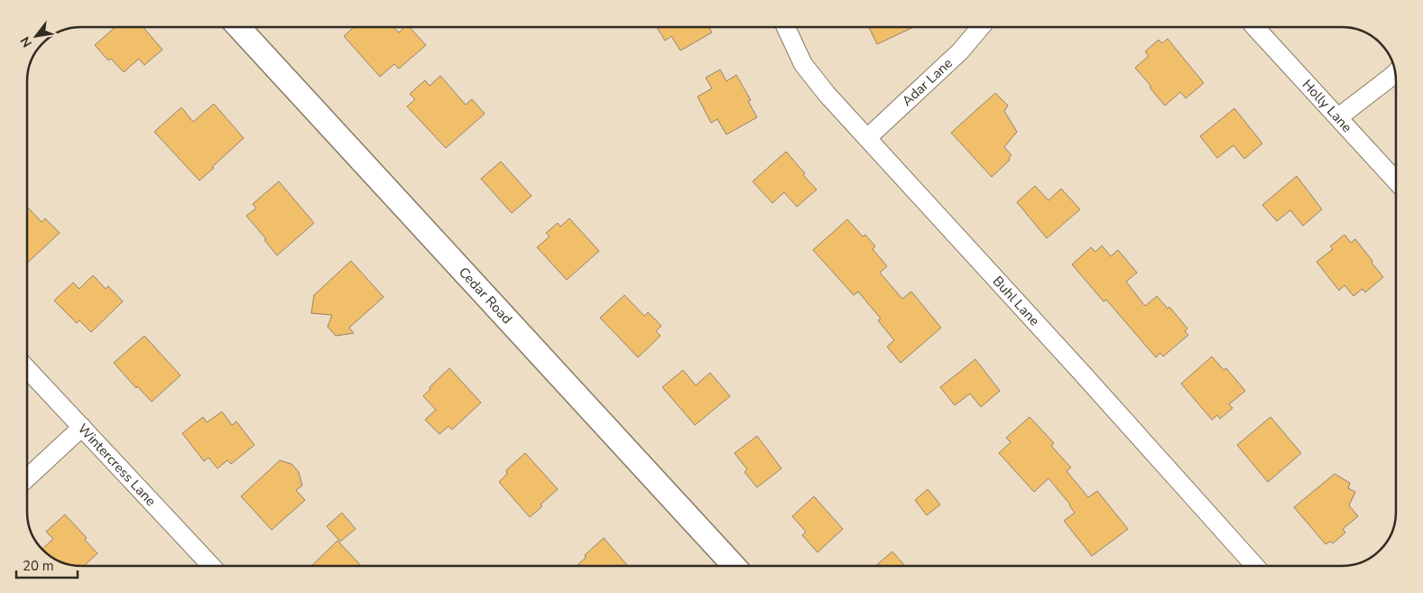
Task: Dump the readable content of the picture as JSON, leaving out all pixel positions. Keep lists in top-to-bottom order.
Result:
{
  "streets": {
    "street": [
      "Adar Lane",
      "Holly Lane",
      "Cedar Road",
      "Buhl Lane",
      "Wintercress Lane"
    ]
  },
  "crossings": [
    ["Adar Lane", "Buhl Lane"]
  ],
  "scale_bar": "20 m",
  "north": "bottom left"
}
